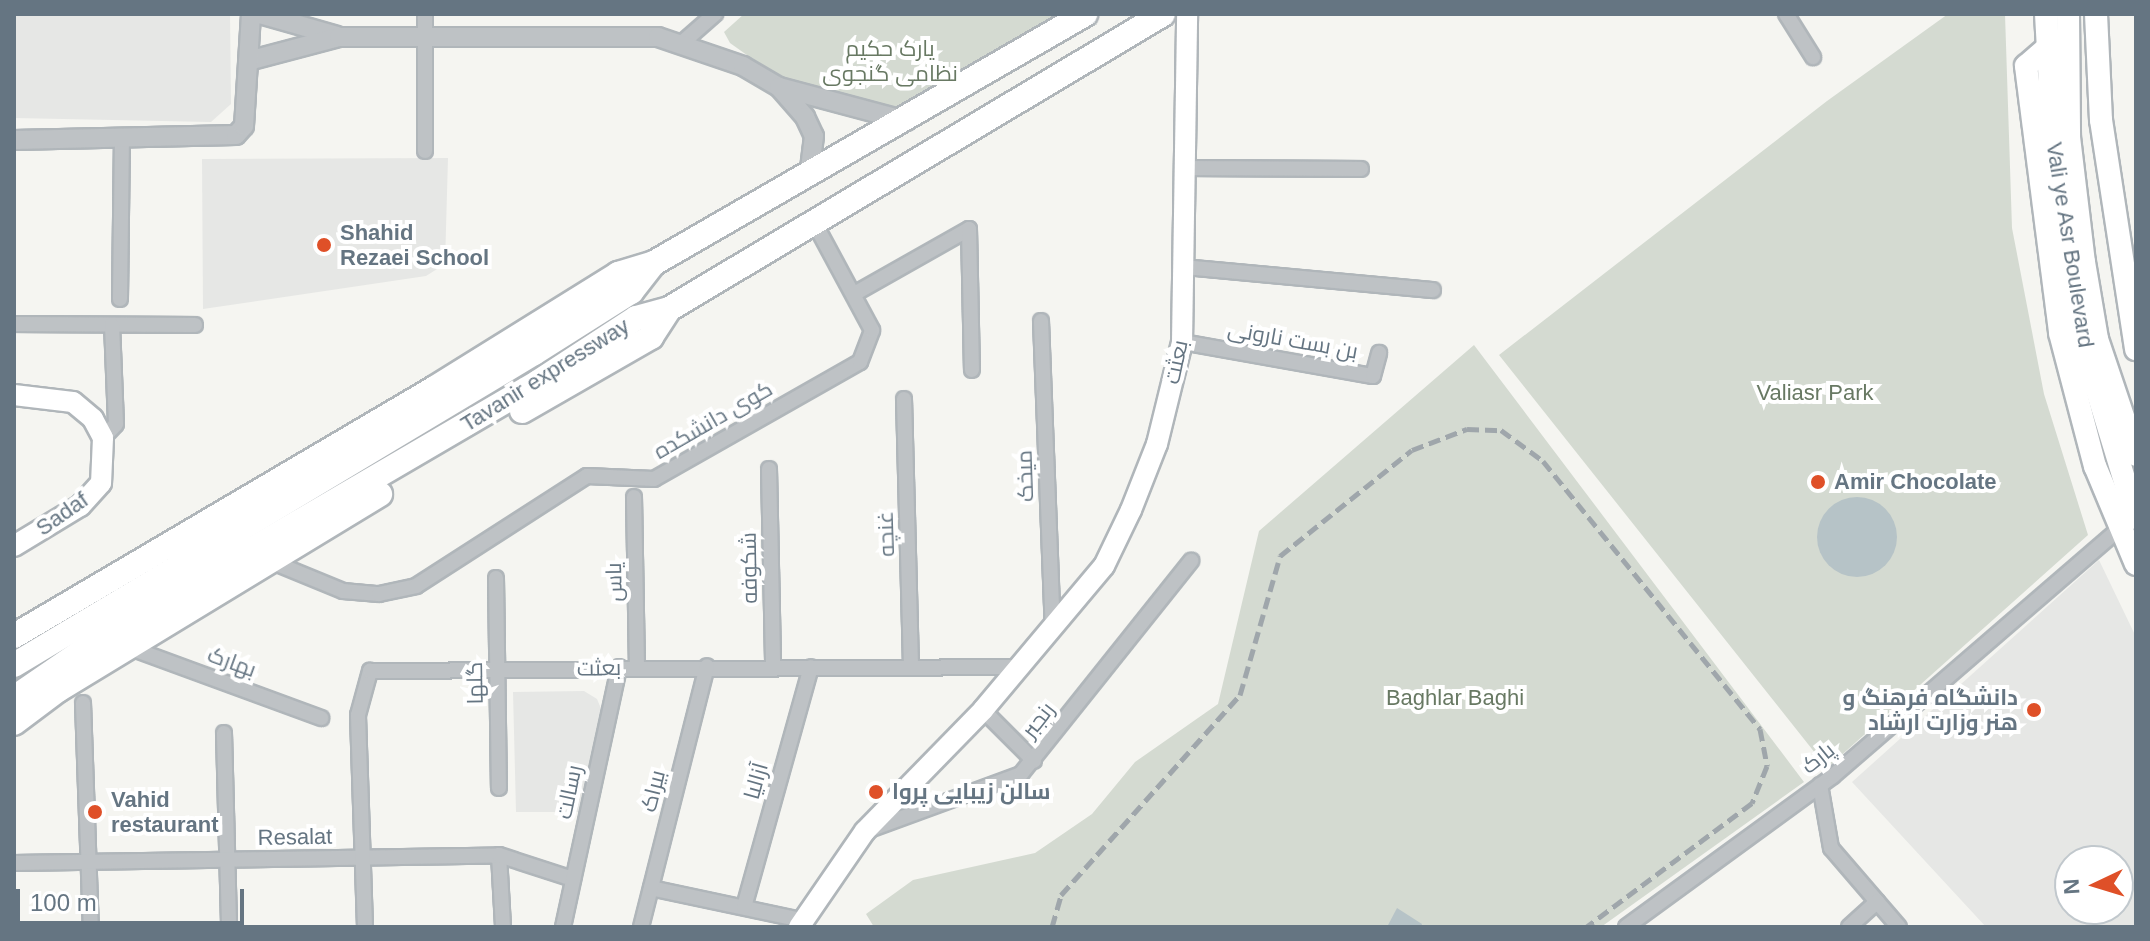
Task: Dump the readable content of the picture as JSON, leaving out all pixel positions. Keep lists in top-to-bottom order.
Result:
{
  "streets": {
    "highway": ["Tavanir expressway"],
    "main road": ["Vali ye Asr Boulevard", "بعثت", "Sadaf"],
    "street": [
      "بن بست نارونی",
      "کوی دانشکده",
      "میخک",
      "غنچه",
      "شکوفه",
      "یاس",
      "بهارک",
      "گلها",
      "رنجبر",
      "پارک",
      "آزالیا",
      "بیراک",
      "رسالت",
      "Resalat"
    ]
  },
  "crossings": [
    ["Vali ye Asr Boulevard", "پارک"],
    ["بن بست نارونی", "بعثت"],
    ["بعثت", "میخک"],
    ["بعثت", "غنچه"],
    ["بعثت", "شکوفه"],
    ["بعثت", "یاس"],
    ["بعثت", "گلها"],
    ["بعثت", "رنجبر"],
    ["بعثت", "آزالیا"],
    ["بعثت", "بیراک"],
    ["بعثت", "رسالت"],
    ["بعثت", "Resalat"],
    ["Tavanir expressway", "کوی دانشکده"],
    ["رسالت", "Resalat"]
  ],
  "parks": ["پارک حکیم نظامی گنجوی", "Valiasr Park", "Baghlar Baghi"],
  "places": [
    "Shahid Rezaei School",
    "Amir Chocolate",
    "دانشگاه فرهنگ و هنر وزارت ارشاد",
    "سالن زيبايى پروا",
    "Vahid restaurant"
  ],
  "scale_bar": "100 m",
  "north": "left"
}
